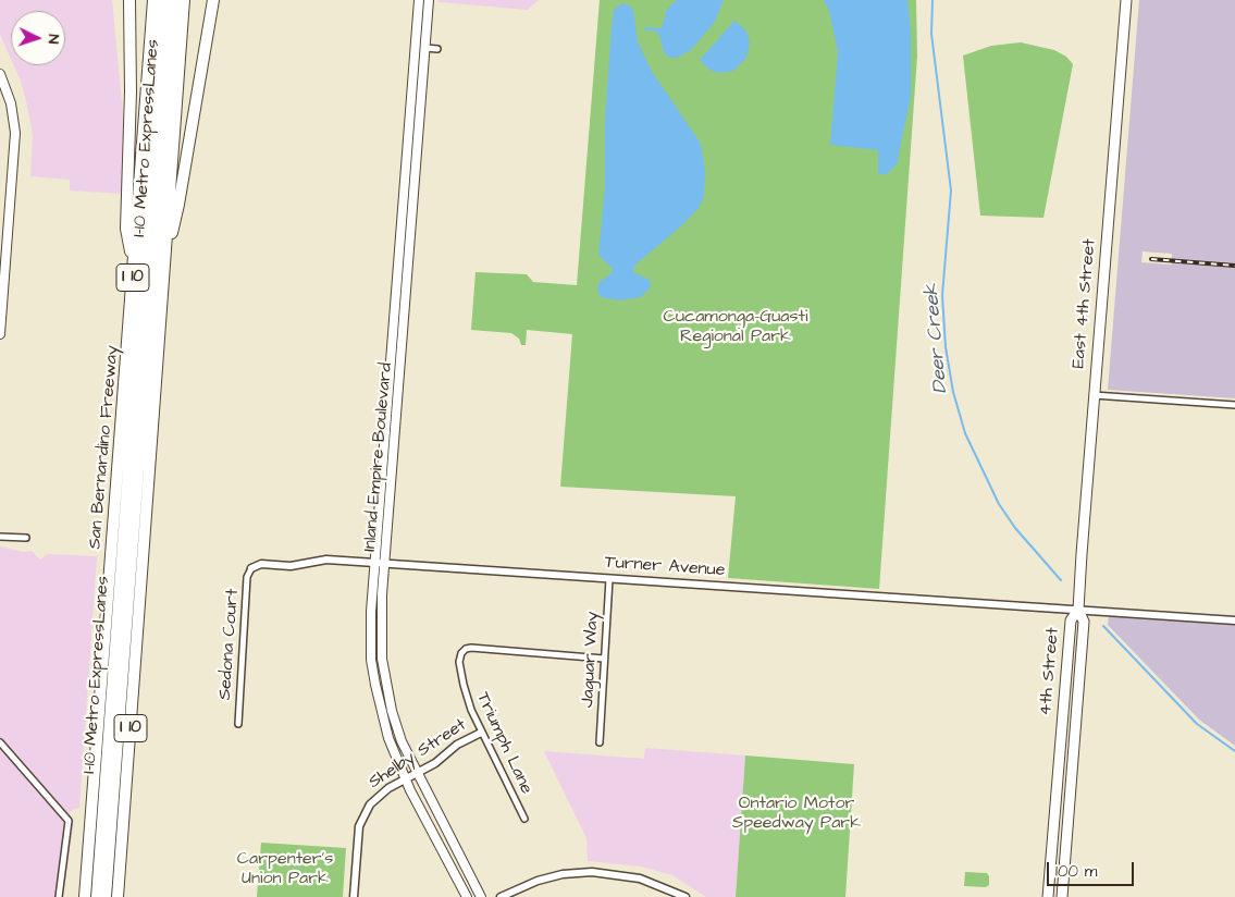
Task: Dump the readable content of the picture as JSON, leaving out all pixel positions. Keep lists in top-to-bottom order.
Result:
{
  "streets": {
    "highway": ["I-10 Metro ExpressLanes", "I 10", "San Bernardino Freeway"],
    "main road": ["East 4th Street", "Inland Empire Boulevard", "4th Street"],
    "street": [
      "Turner Avenue",
      "Sedona Court",
      "Jaguar Way",
      "Triumph Lane",
      "Shelby Street"
    ]
  },
  "crossings": [
    ["East 4th Street", "Turner Avenue"],
    ["East 4th Street", "4th Street"],
    ["Inland Empire Boulevard", "Turner Avenue"],
    ["Inland Empire Boulevard", "Shelby Street"],
    ["Turner Avenue", "Sedona Court"],
    ["Turner Avenue", "Jaguar Way"],
    ["Turner Avenue", "4th Street"],
    ["Jaguar Way", "Triumph Lane"],
    ["Triumph Lane", "Shelby Street"]
  ],
  "water": ["Deer Creek"],
  "parks": ["Cucamonga-Guasti Regional Park", "Ontario Motor Speedway Park", "Carpenter's Union Park"],
  "scale_bar": "100 m",
  "north": "right"
}
